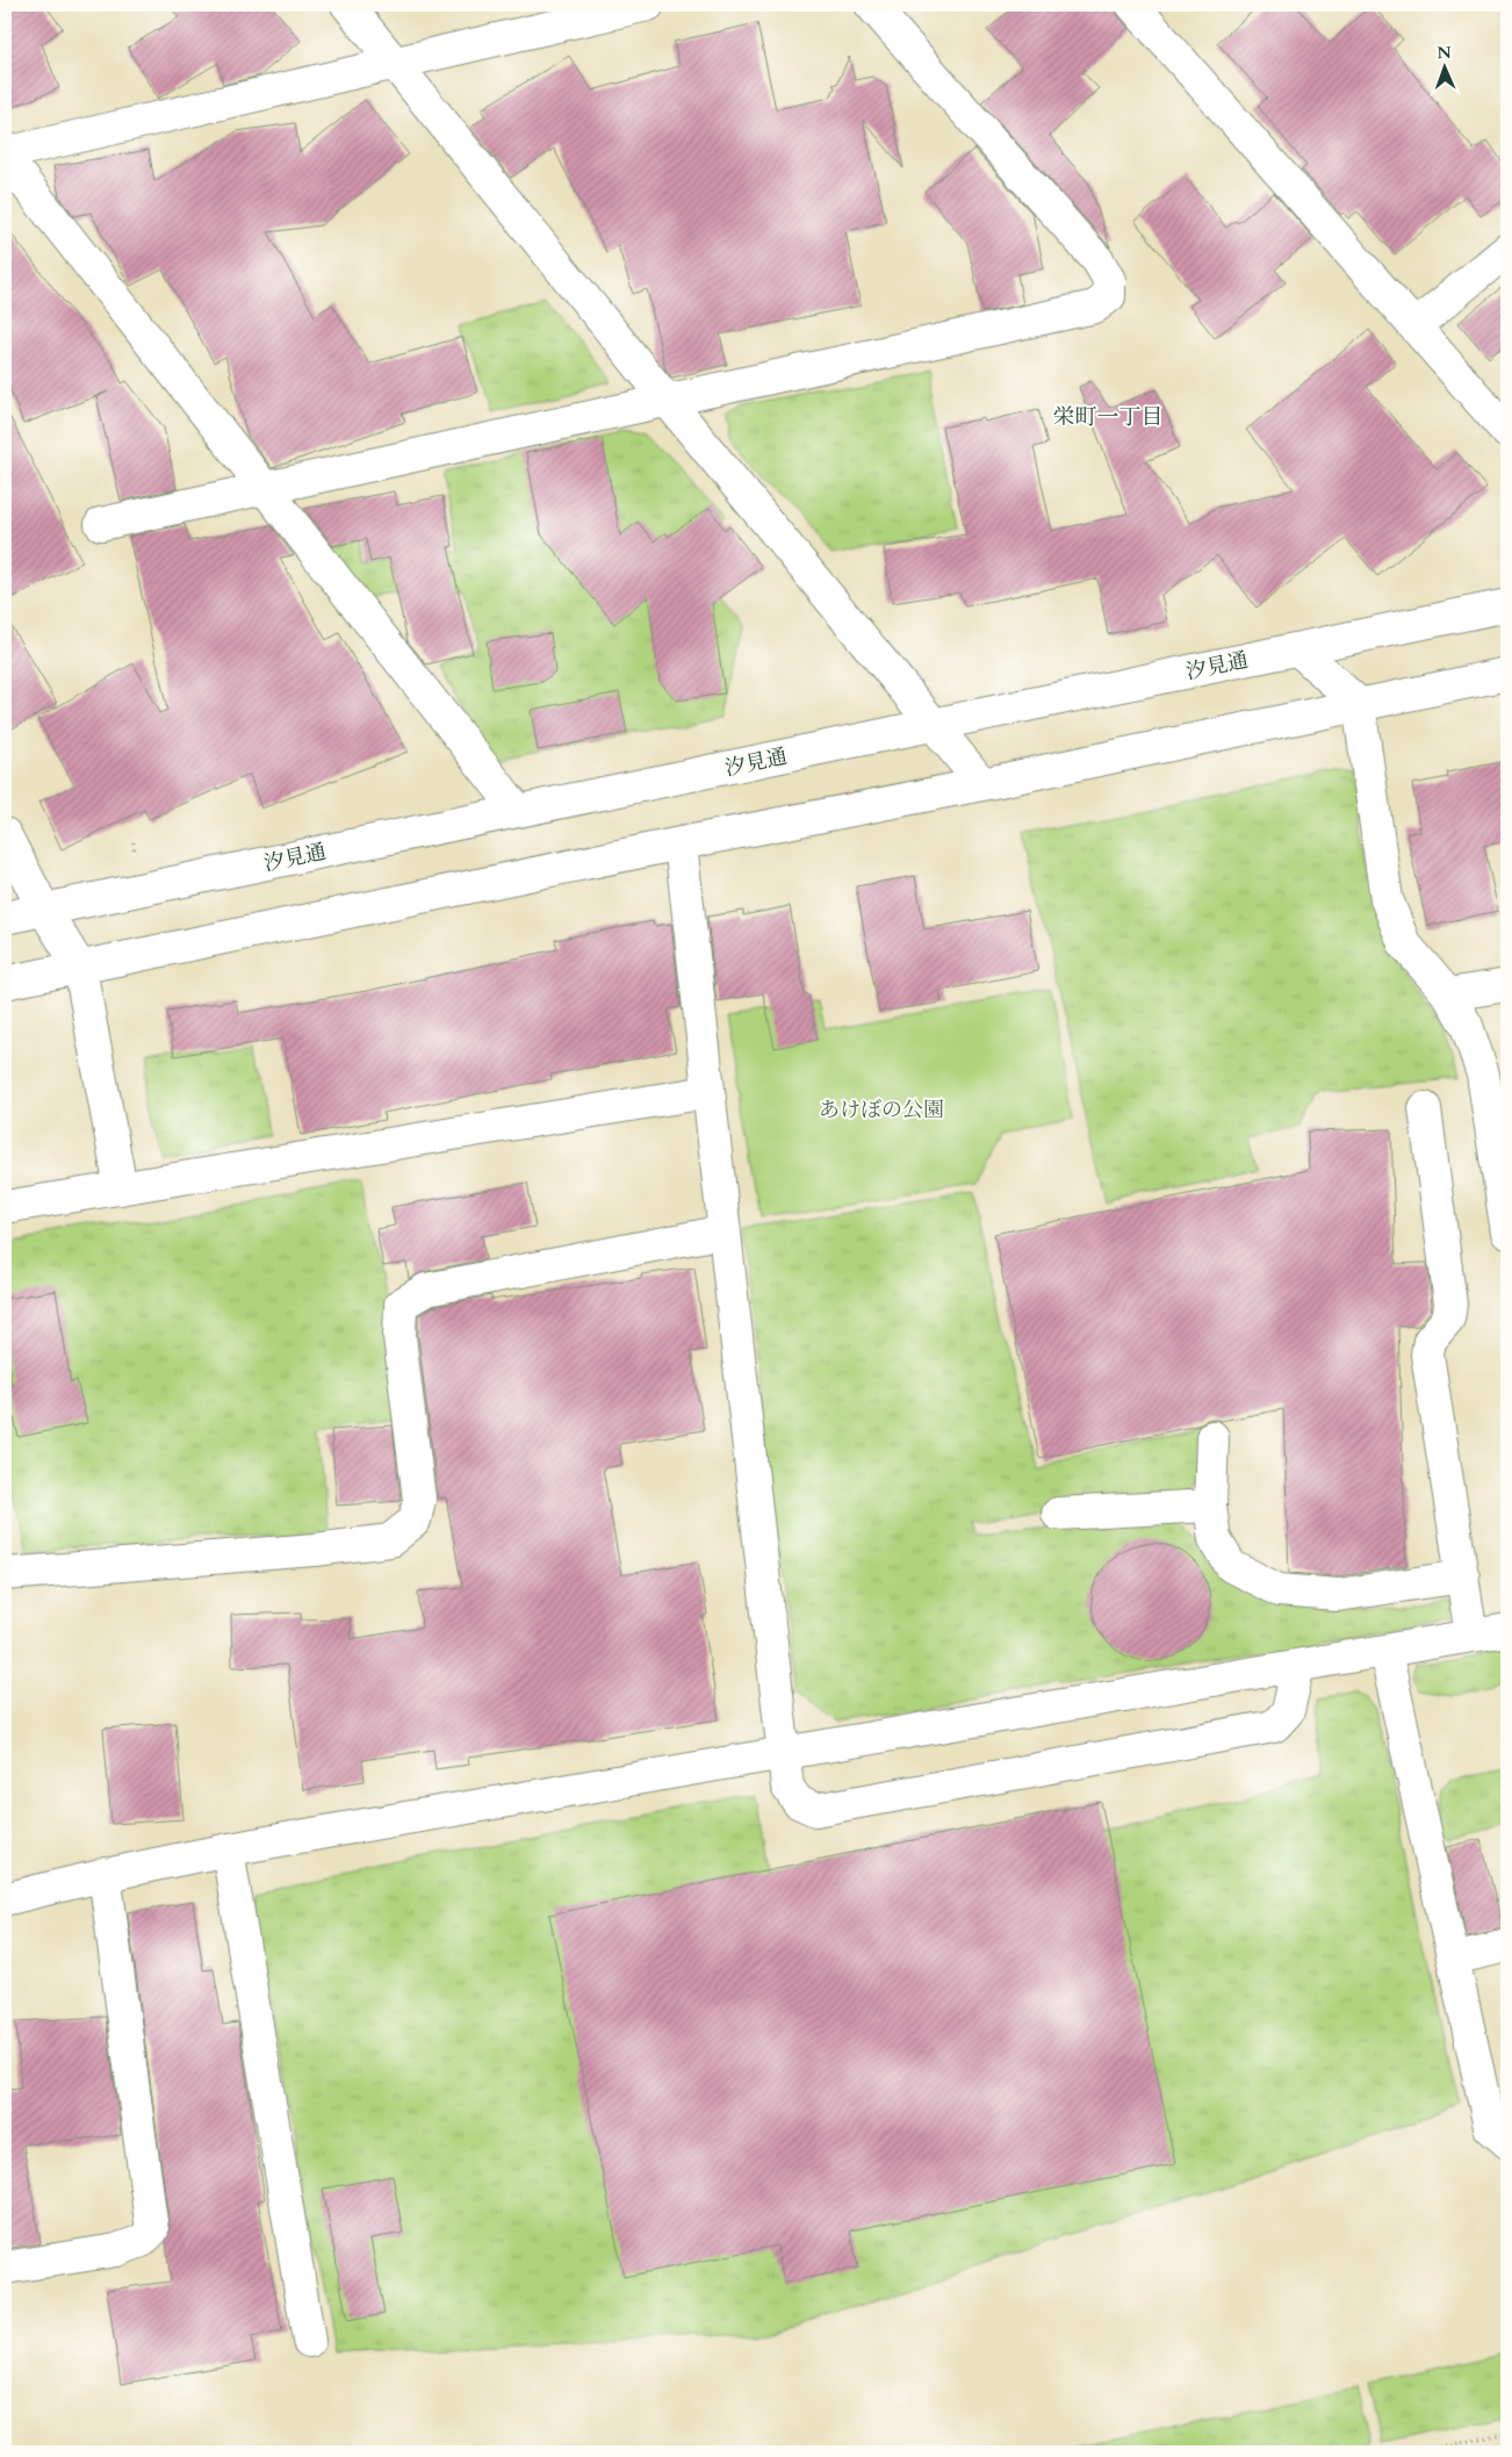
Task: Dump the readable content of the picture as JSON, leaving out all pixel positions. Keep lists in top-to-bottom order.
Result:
{
  "streets": {
    "street": ["汐見通"]
  },
  "districts": ["栄町一丁目"],
  "parks": ["あけぼの公園"],
  "north": "top"
}
